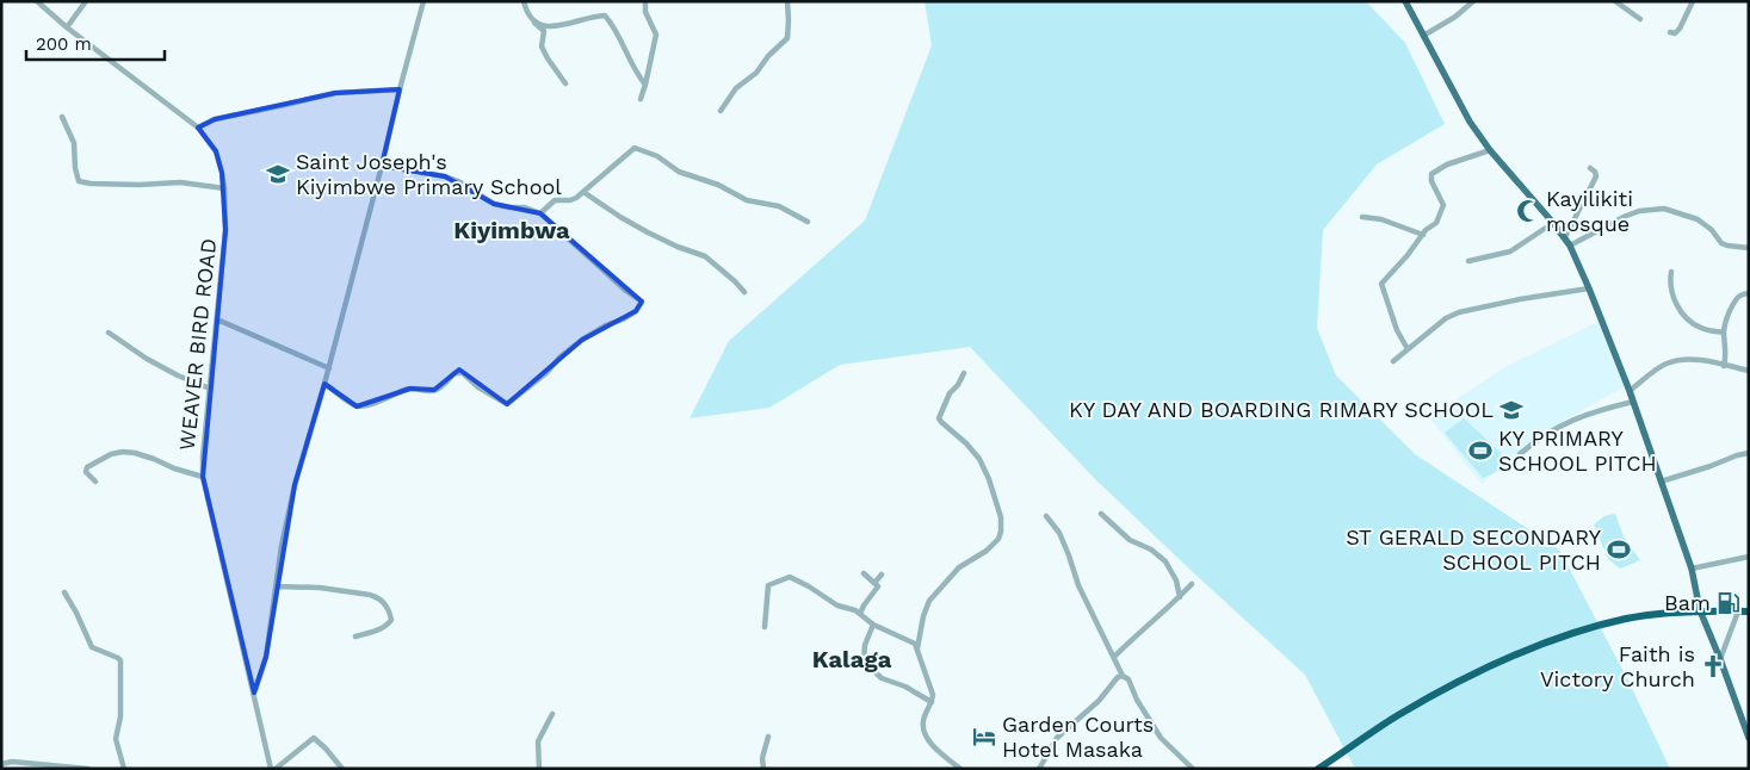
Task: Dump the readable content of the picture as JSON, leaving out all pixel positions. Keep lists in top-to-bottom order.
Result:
{
  "streets": {
    "street": ["WEAVER BIRD ROAD"]
  },
  "districts": ["Kiyimbwa", "Kalaga"],
  "places": {
    "school or university": ["Saint Joseph's Kiyimbwe Primary School", "KY DAY AND BOARDING RIMARY SCHOOL"],
    "mosque": ["Kayilikiti mosque"],
    "sports": ["KY PRIMARY SCHOOL PITCH", "ST GERALD SECONDARY SCHOOL PITCH"],
    "fuel station": ["Bam"],
    "church": ["Faith is Victory Church"],
    "hotel": ["Garden Courts Hotel Masaka"]
  },
  "scale_bar": "200 m"
}
